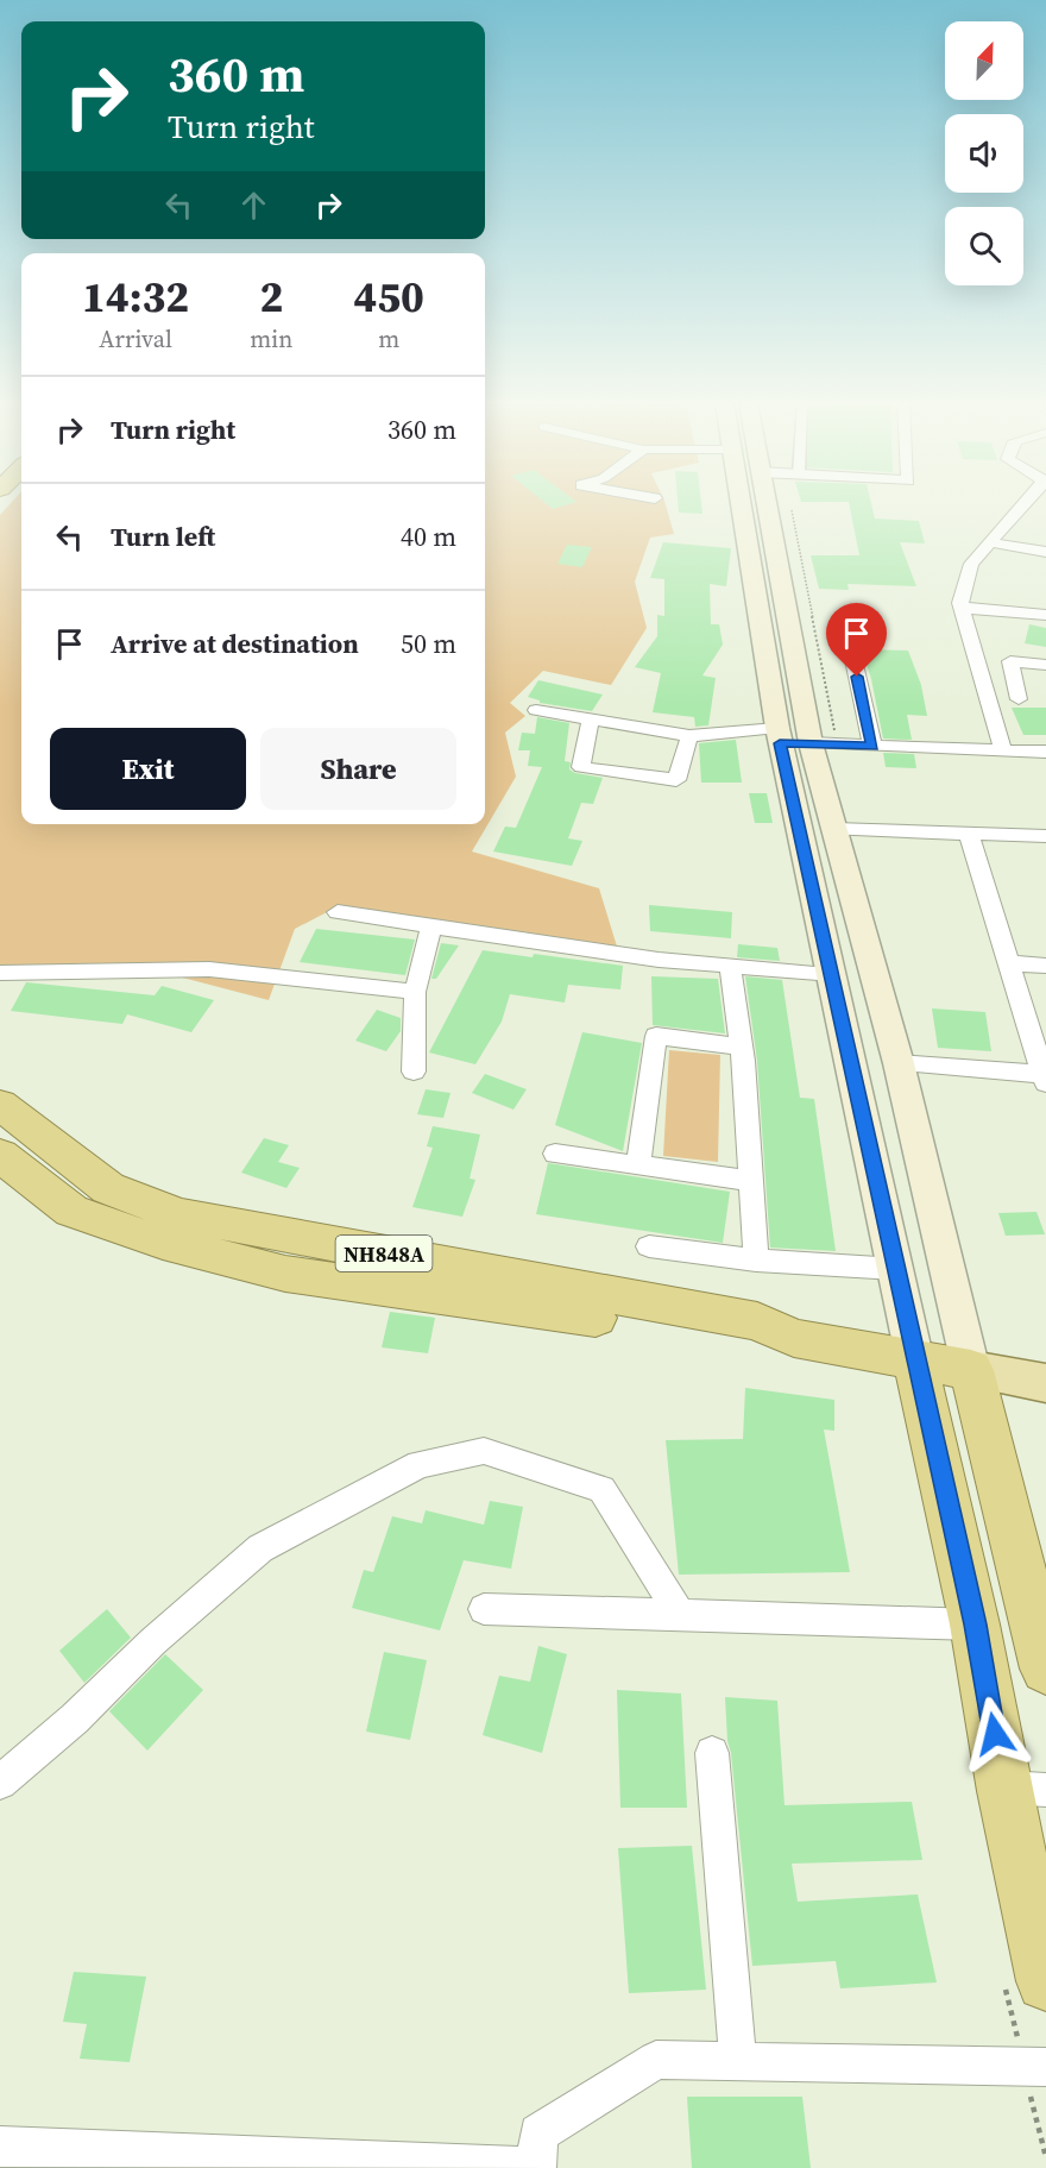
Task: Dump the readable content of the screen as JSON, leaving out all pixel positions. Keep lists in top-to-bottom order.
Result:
{
  "streets": {
    "highway": ["NH848A"]
  },
  "north": "top right",
  "page": {
    "turn": ["360 m", "Turn right"],
    "eta": [
      "14:32",
      "Arrival",
      "2",
      "min",
      "450",
      "m"
    ],
    "list": [
      {
        "name": "Turn right",
        "value": "360 m"
      },
      {
        "name": "Turn left",
        "value": "40 m"
      },
      {
        "name": "Arrive at destination",
        "value": "50 m"
      }
    ],
    "buttons": ["Exit", "Share"]
  }
}
